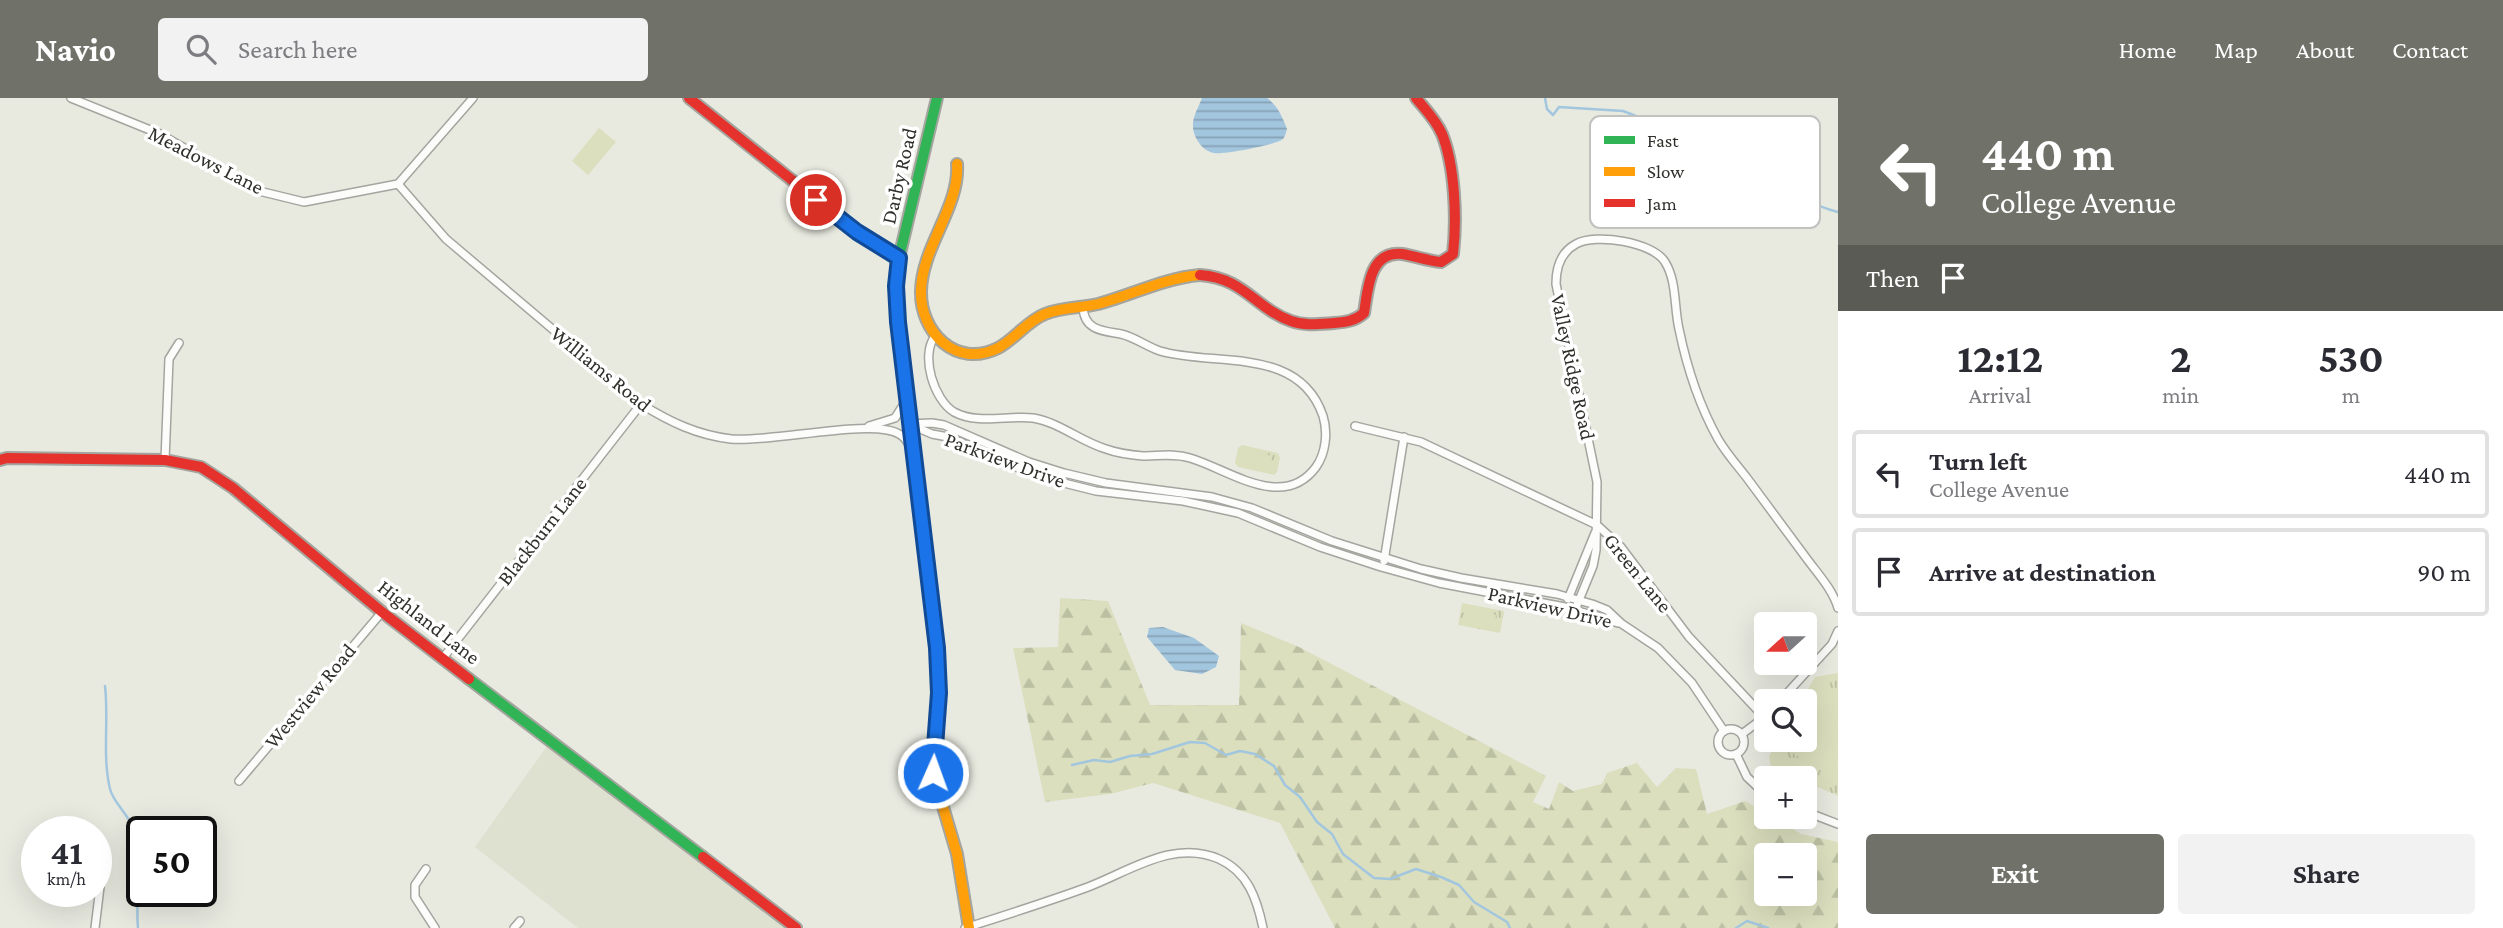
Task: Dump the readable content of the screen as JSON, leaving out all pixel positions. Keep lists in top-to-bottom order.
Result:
{
  "streets": {
    "street": [
      "Meadows Lane",
      "Darby Road",
      "Valley Ridge Road",
      "Williams Road",
      "Parkview Drive",
      "Blackburn Lane",
      "Green Lane",
      "Highland Lane",
      "Westview Road"
    ]
  },
  "crossings": [
    ["Meadows Lane", "Williams Road"],
    ["Darby Road", "Williams Road"],
    ["Darby Road", "Parkview Drive"],
    ["Valley Ridge Road", "Parkview Drive"],
    ["Valley Ridge Road", "Green Lane"],
    ["Williams Road", "Blackburn Lane"],
    ["Blackburn Lane", "Highland Lane"],
    ["Highland Lane", "Westview Road"]
  ],
  "legend": ["Fast", "Slow", "Jam"],
  "north": "left",
  "page": {
    "header": "Navio",
    "search": "Search here",
    "nav": [
      "Home",
      "Map",
      "About",
      "Contact"
    ],
    "turn": ["440 m", "College Avenue"],
    "then": "Then",
    "eta": [
      "12:12",
      "Arrival",
      "2",
      "min",
      "530",
      "m"
    ],
    "list": [
      {
        "name": "Turn left",
        "note": "College Avenue",
        "value": "440 m"
      },
      {
        "name": "Arrive at destination",
        "value": "90 m"
      }
    ],
    "map_buttons": ["+", "−"],
    "speed": "41 km/h",
    "limit": "50",
    "buttons": ["Exit", "Share"]
  }
}
